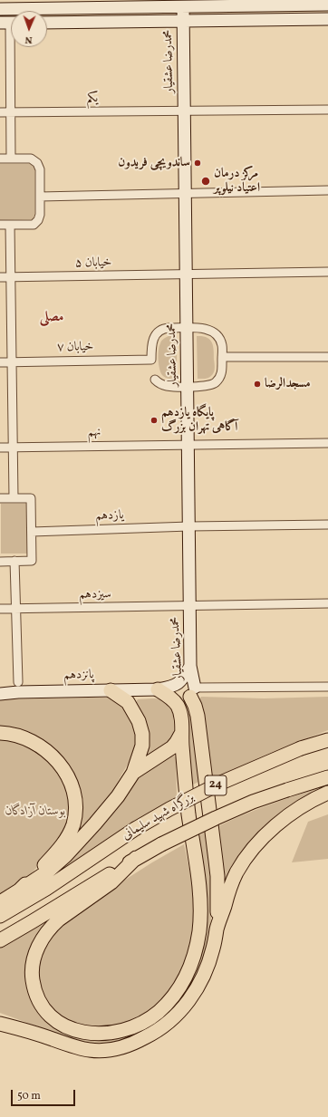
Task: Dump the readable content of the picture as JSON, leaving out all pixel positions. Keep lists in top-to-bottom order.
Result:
{
  "streets": {
    "highway": ["24", "بزرگراه شهید سلیمانی"],
    "main road": ["محمدرضا عشقیار", "پانزدهم"],
    "street": [
      "یکم",
      "خیابان ۵",
      "خیابان ۷",
      "نهم",
      "یازدهم",
      "سیزدهم"
    ]
  },
  "crossings": [
    ["محمدرضا عشقیار", "یکم"],
    ["محمدرضا عشقیار", "خیابان ۵"],
    ["محمدرضا عشقیار", "خیابان ۷"],
    ["محمدرضا عشقیار", "نهم"],
    ["محمدرضا عشقیار", "یازدهم"],
    ["محمدرضا عشقیار", "سیزدهم"],
    ["محمدرضا عشقیار", "پانزدهم"]
  ],
  "districts": ["مصلی"],
  "parks": ["بوستان آزادگان"],
  "places": [
    "ساندویچی فریدون",
    "مرکز درمان اعتیاد نیلوپر",
    "مسجدالرضا",
    "پایگاه یازدهم آگاهی تهران بزرگ"
  ],
  "scale_bar": "50 m",
  "north": "bottom"
}
